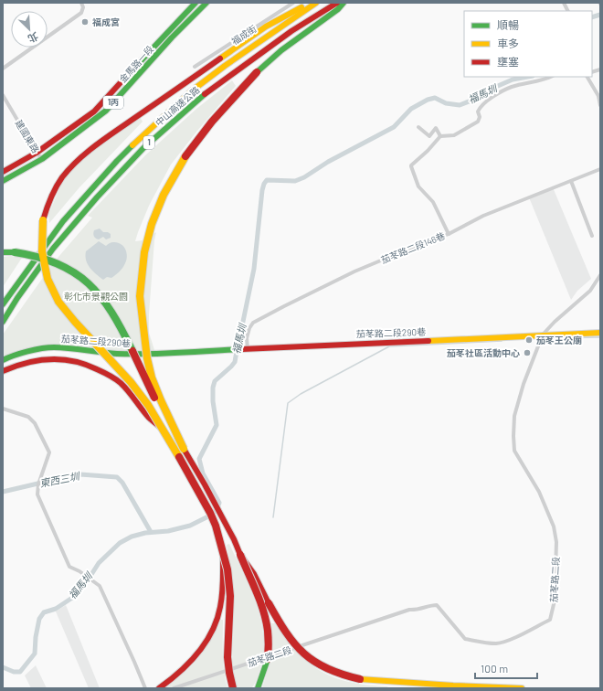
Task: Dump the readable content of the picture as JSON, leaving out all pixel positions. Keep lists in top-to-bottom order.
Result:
{
  "streets": {
    "main road": [
      "金馬路一段",
      "1丙",
      "中山高速公路",
      "1",
      "茄苳路二段290巷"
    ],
    "street": [
      "福成街",
      "建國東路",
      "茄苳路二段146巷",
      "茄苳路二段"
    ]
  },
  "crossings": [
    ["金馬路一段", "建國東路"],
    ["茄苳路二段146巷", "茄苳路二段290巷"],
    ["茄苳路二段290巷", "茄苳路二段"]
  ],
  "water": ["福馬圳", "東西三圳"],
  "parks": ["彰化市景觀公園"],
  "places": ["福成宮", "茄苳王公廟", "茄苳社區活動中心"],
  "legend": ["順暢", "車多", "壅塞"],
  "scale_bar": "100 m",
  "north": "bottom right"
}
